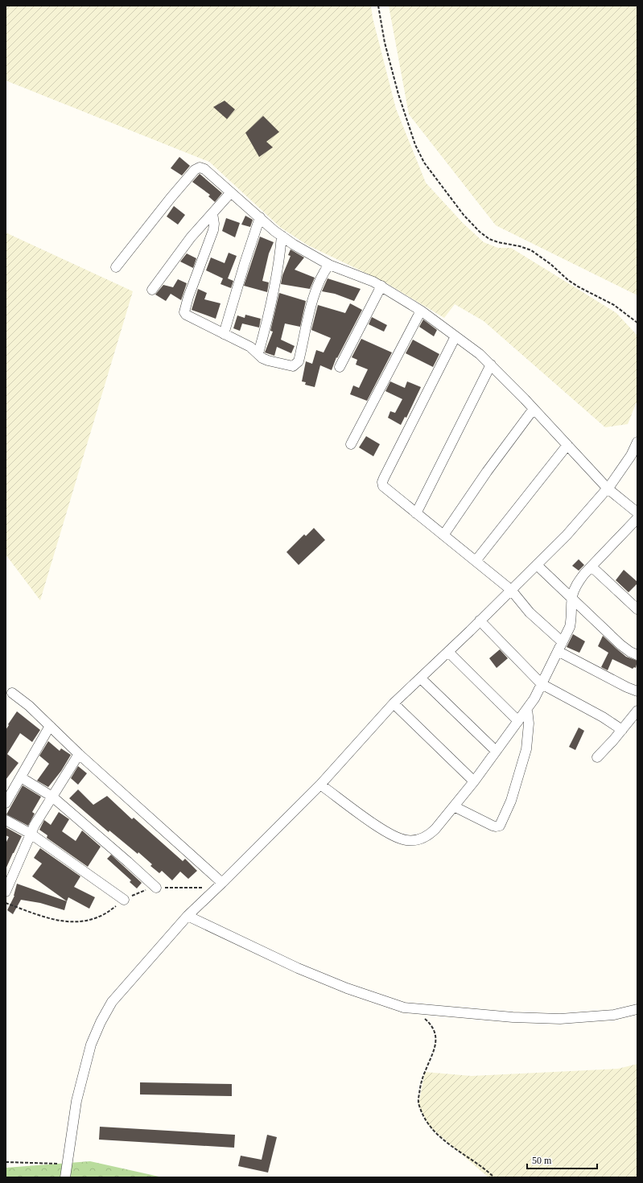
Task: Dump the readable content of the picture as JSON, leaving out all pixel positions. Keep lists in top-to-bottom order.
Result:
{
  "scale_bar": "50 m"
}
